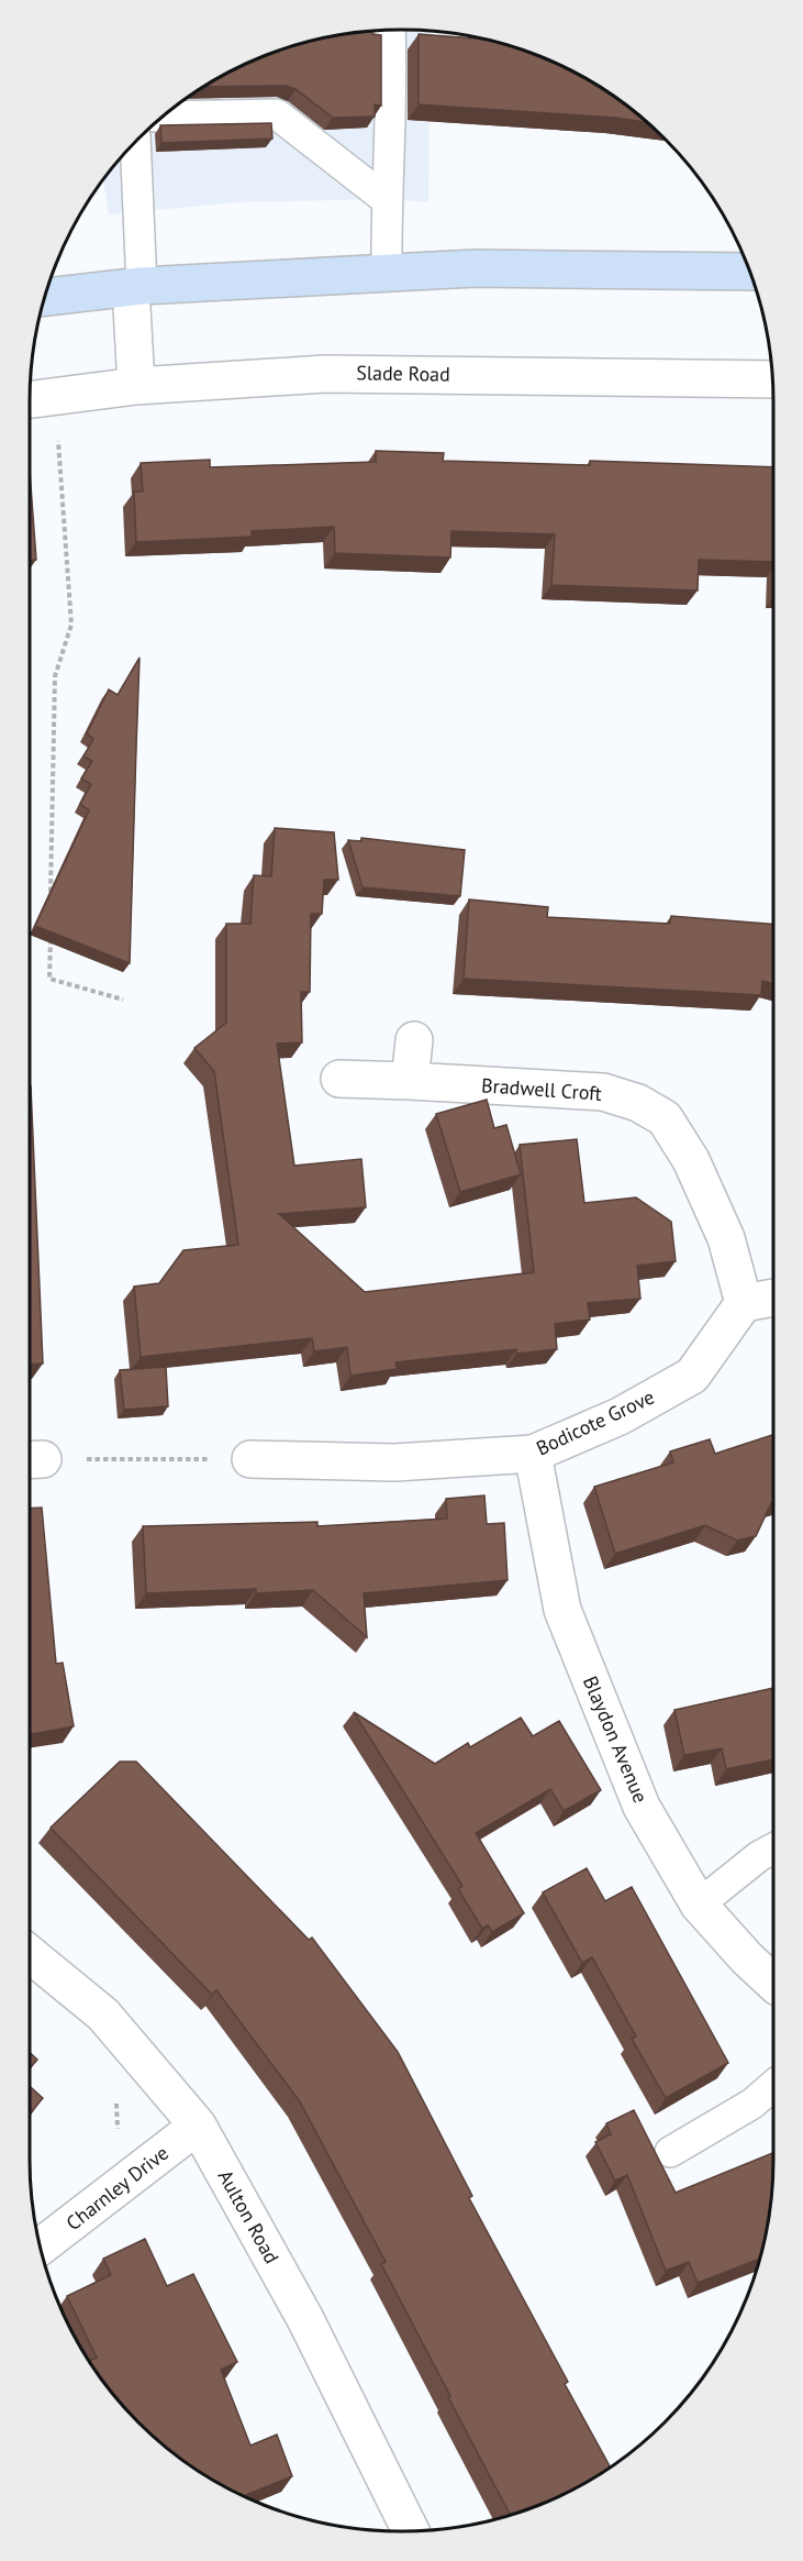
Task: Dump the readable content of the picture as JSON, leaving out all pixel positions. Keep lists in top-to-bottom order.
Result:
{
  "streets": {
    "street": [
      "Slade Road",
      "Bradwell Croft",
      "Bodicote Grove",
      "Blaydon Avenue",
      "Charnley Drive",
      "Aulton Road"
    ]
  },
  "crossings": [
    ["Bradwell Croft", "Bodicote Grove"],
    ["Bodicote Grove", "Blaydon Avenue"],
    ["Charnley Drive", "Aulton Road"]
  ]
}
